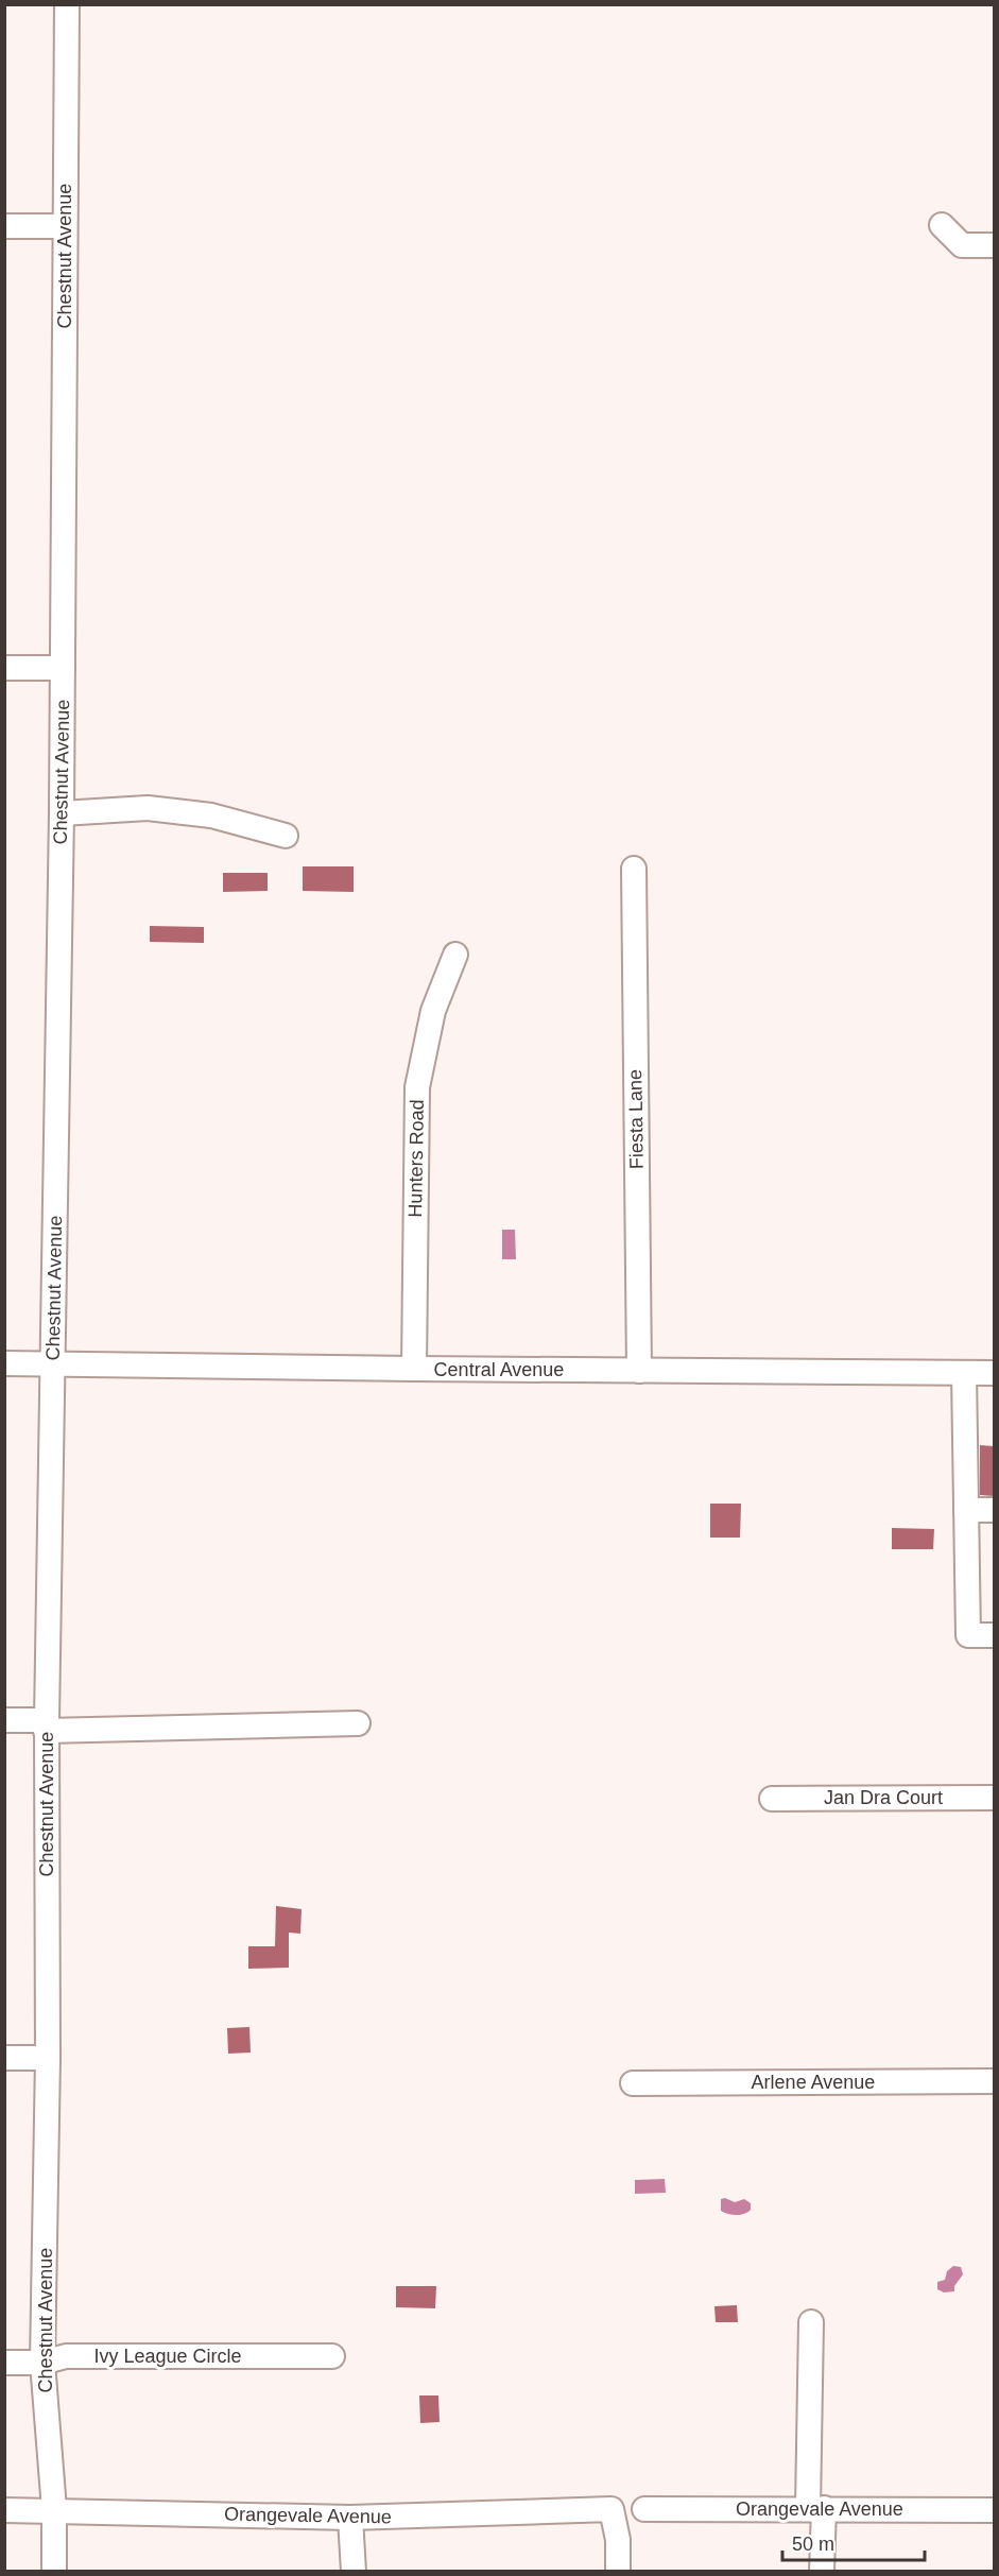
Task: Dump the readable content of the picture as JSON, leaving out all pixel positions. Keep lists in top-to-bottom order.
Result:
{
  "streets": {
    "street": [
      "Chestnut Avenue",
      "Fiesta Lane",
      "Hunters Road",
      "Central Avenue",
      "Jan Dra Court",
      "Arlene Avenue",
      "Ivy League Circle",
      "Orangevale Avenue"
    ]
  },
  "crossings": [
    ["Chestnut Avenue", "Central Avenue"],
    ["Chestnut Avenue", "Ivy League Circle"],
    ["Chestnut Avenue", "Orangevale Avenue"],
    ["Fiesta Lane", "Central Avenue"],
    ["Hunters Road", "Central Avenue"]
  ],
  "scale_bar": "50 m"
}
